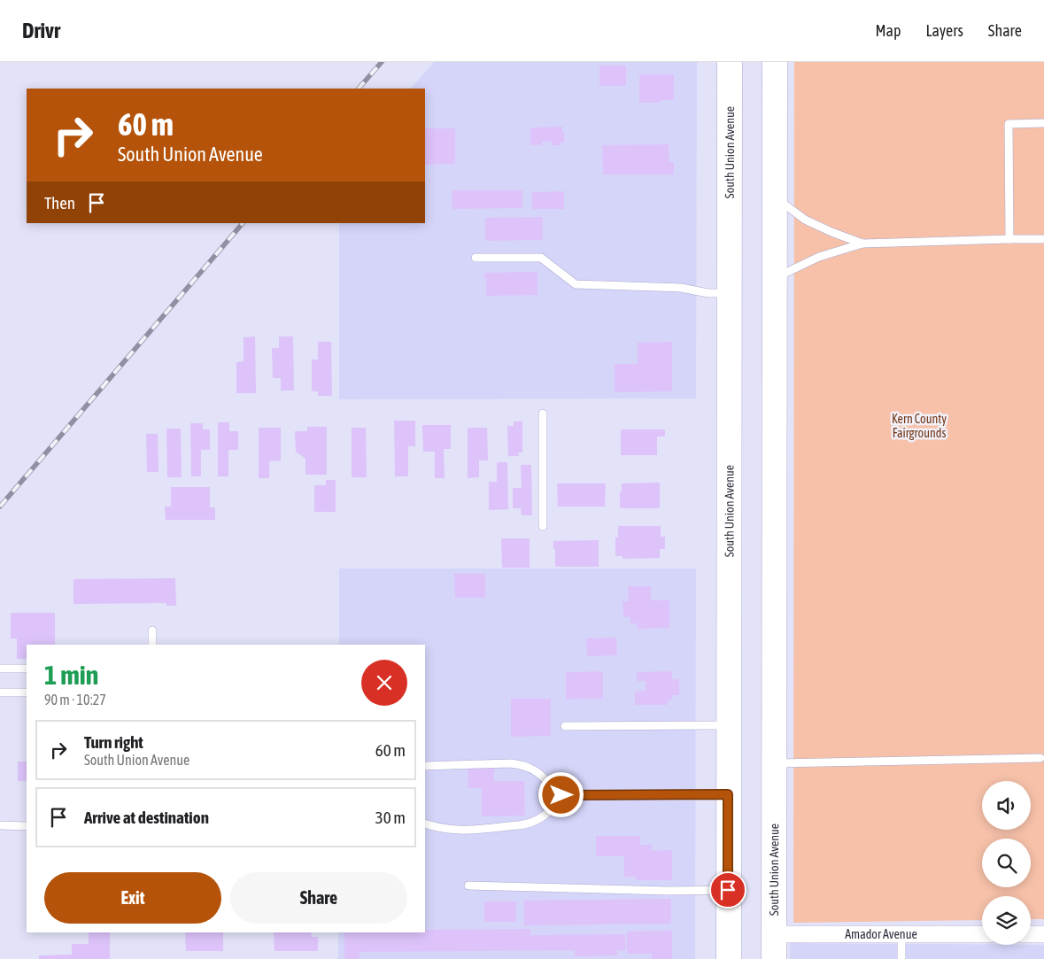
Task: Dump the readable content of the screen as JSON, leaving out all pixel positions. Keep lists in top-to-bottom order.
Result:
{
  "streets": {
    "main road": ["South Union Avenue"],
    "street": ["Amador Avenue"]
  },
  "crossings": [
    ["South Union Avenue", "Amador Avenue"]
  ],
  "parks": ["Kern County Fairgrounds"],
  "page": {
    "header": "Drivr",
    "nav": ["Map", "Layers", "Share"],
    "turn": ["60 m", "South Union Avenue"],
    "then": "Then",
    "heading": ["1 min", "90 m · 10:27"],
    "list": [
      {
        "name": "Turn right",
        "note": "South Union Avenue",
        "value": "60 m"
      },
      {
        "name": "Arrive at destination",
        "value": "30 m"
      }
    ],
    "buttons": ["Exit", "Share"]
  }
}
